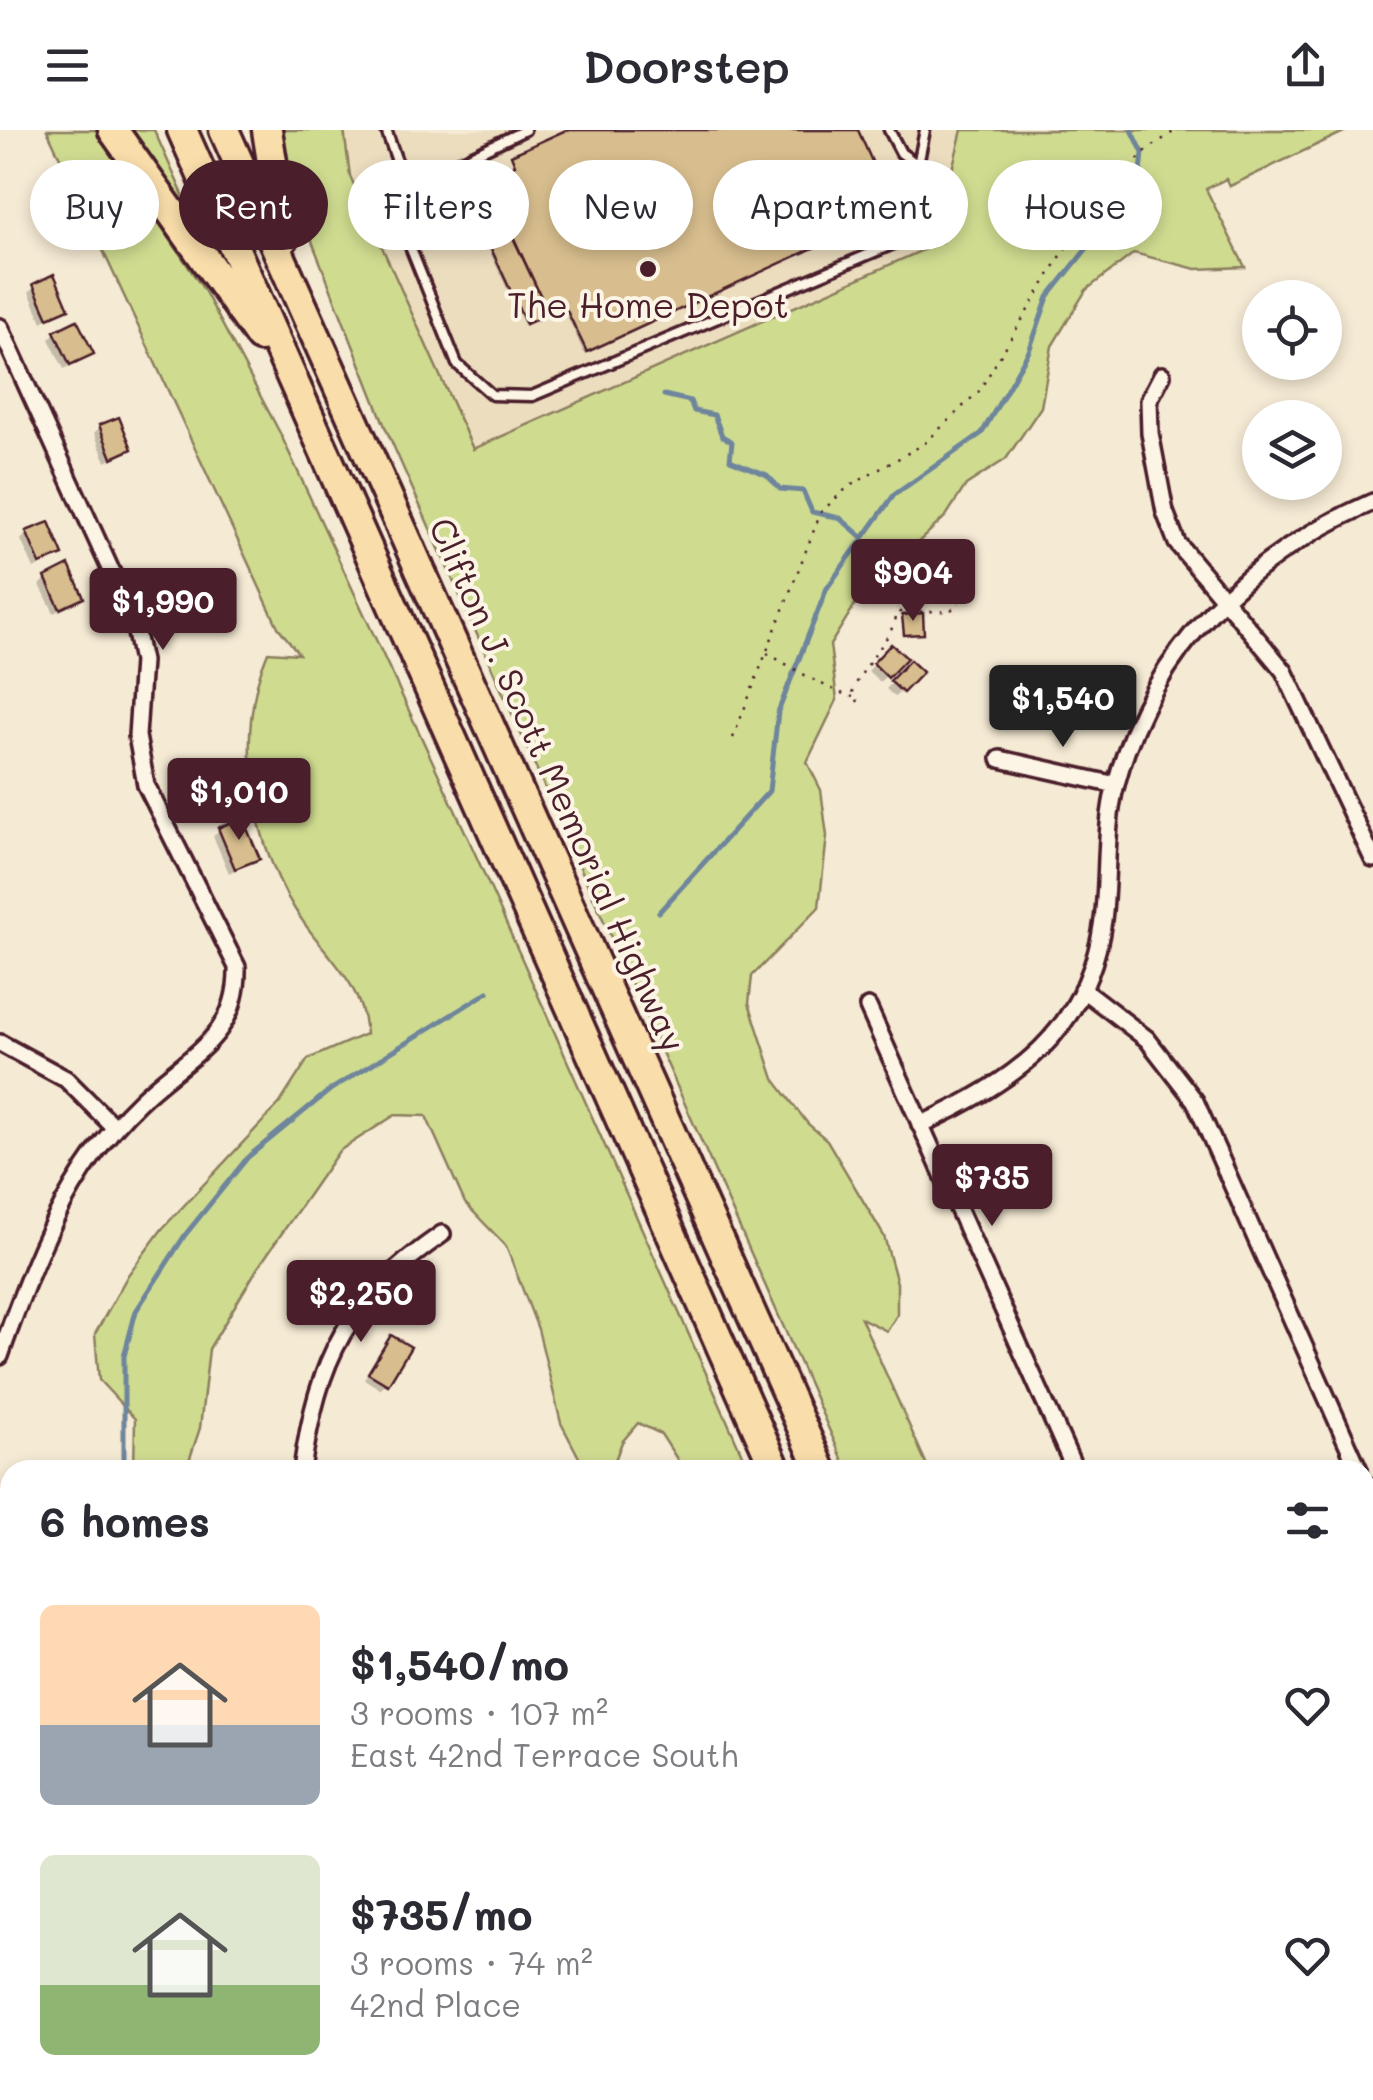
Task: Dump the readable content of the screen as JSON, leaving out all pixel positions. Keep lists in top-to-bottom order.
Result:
{
  "streets": {
    "highway": ["Clifton J. Scott Memorial Highway"]
  },
  "places": ["The Home Depot"],
  "page": {
    "header": "Doorstep",
    "chip": [
      "Buy",
      "Rent",
      "Filters",
      "New",
      "Apartment",
      "House"
    ],
    "price": [
      "$904",
      "$1,990",
      "$1,540",
      "$1,010",
      "$735",
      "$2,250"
    ],
    "heading": "6 homes",
    "list": [
      {
        "name": "$1,540/mo",
        "note": "3 rooms · 107 m² · East 42nd Terrace South"
      },
      {
        "name": "$735/mo",
        "note": "3 rooms · 74 m² · 42nd Place"
      }
    ]
  }
}
